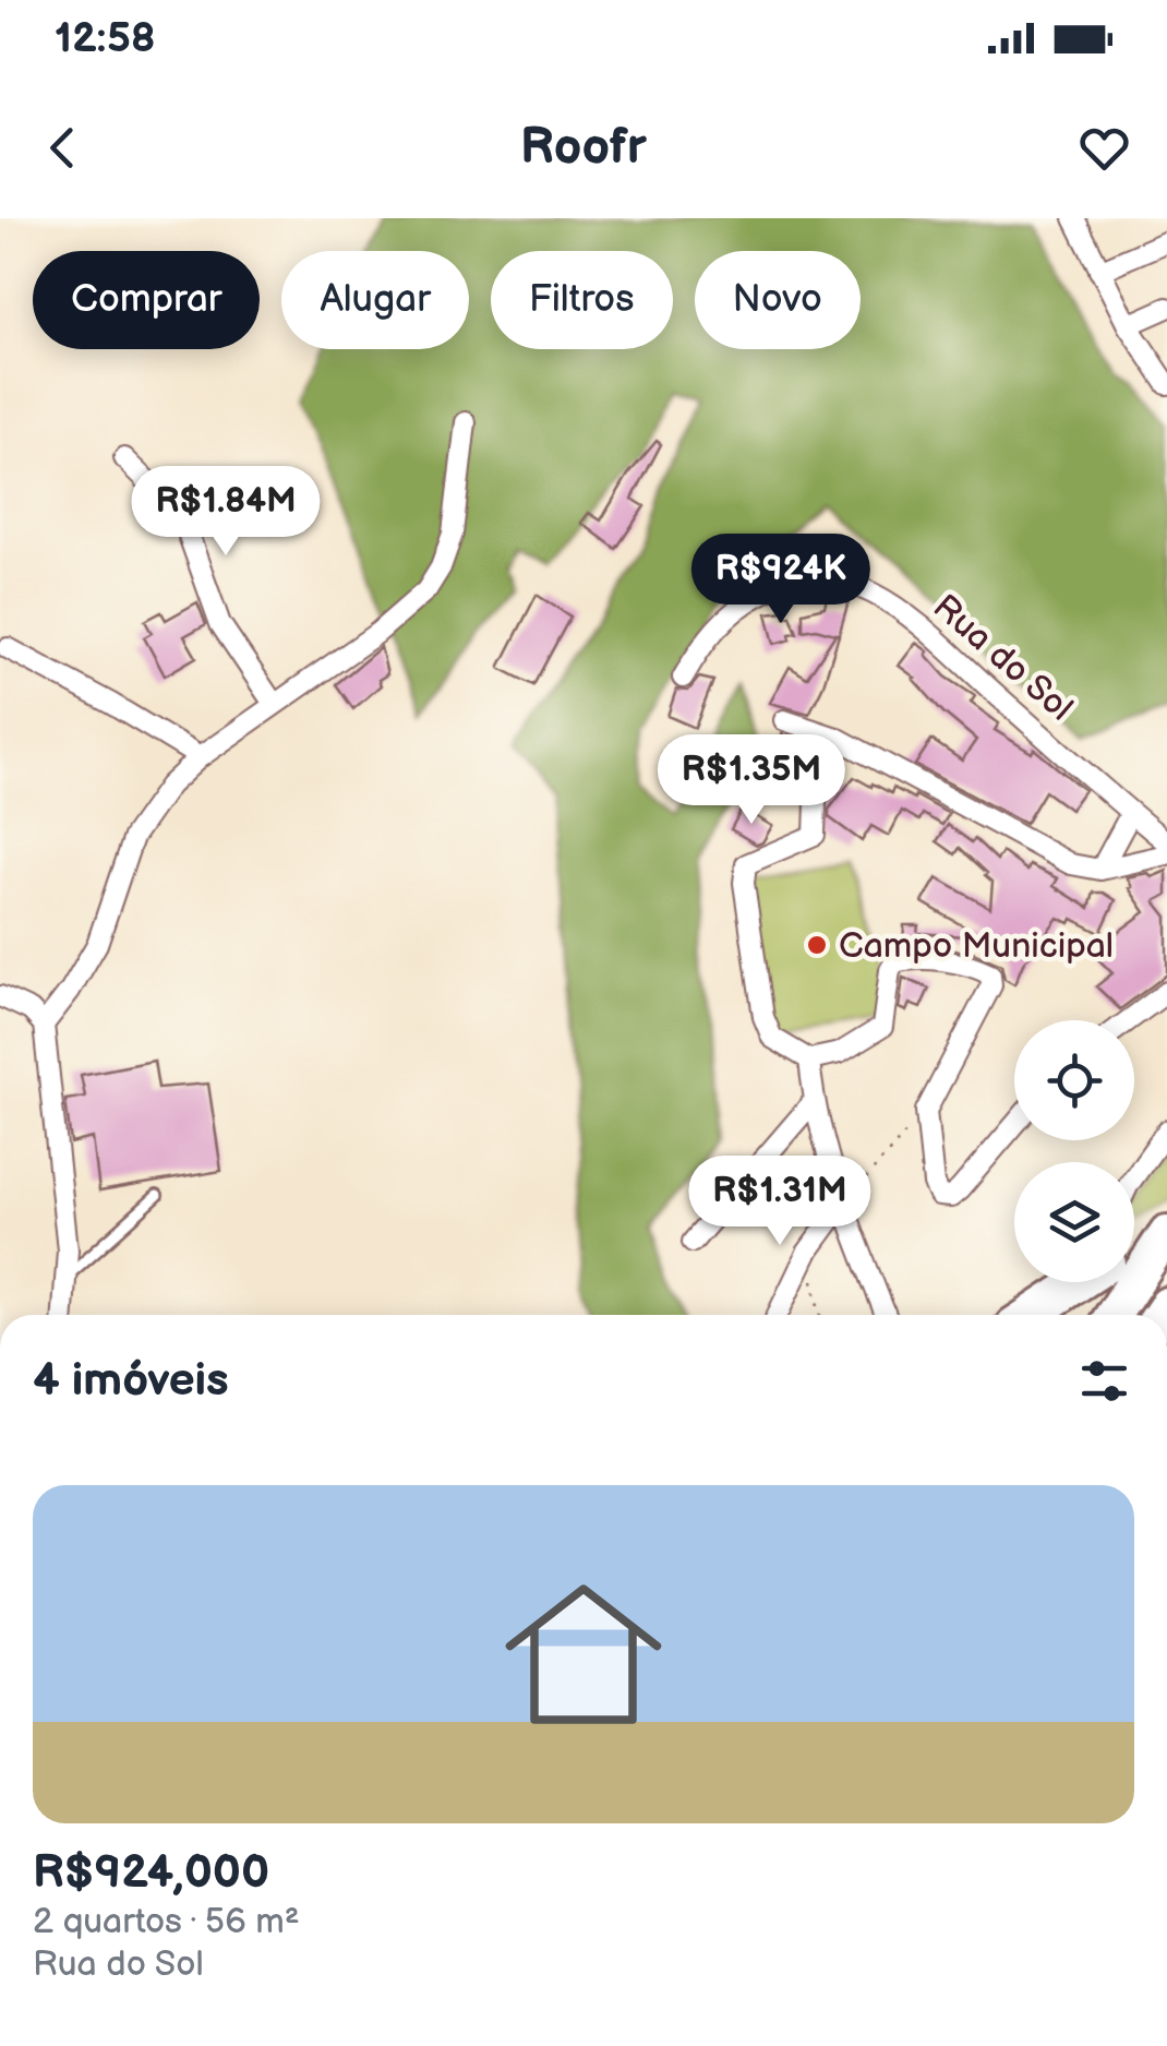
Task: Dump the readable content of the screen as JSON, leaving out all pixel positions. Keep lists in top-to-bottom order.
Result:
{
  "streets": {
    "street": ["Rua do Sol"]
  },
  "places": ["Campo Municipal"],
  "page": {
    "status": "12:58",
    "header": "Roofr",
    "chip": [
      "Comprar",
      "Alugar",
      "Filtros",
      "Novo"
    ],
    "price": [
      "R$1.84M",
      "R$924K",
      "R$1.35M",
      "R$1.31M"
    ],
    "heading": "4 imóveis",
    "list": [
      {
        "name": "R$924,000",
        "note": "2 quartos · 56 m² · Rua do Sol"
      }
    ]
  }
}
